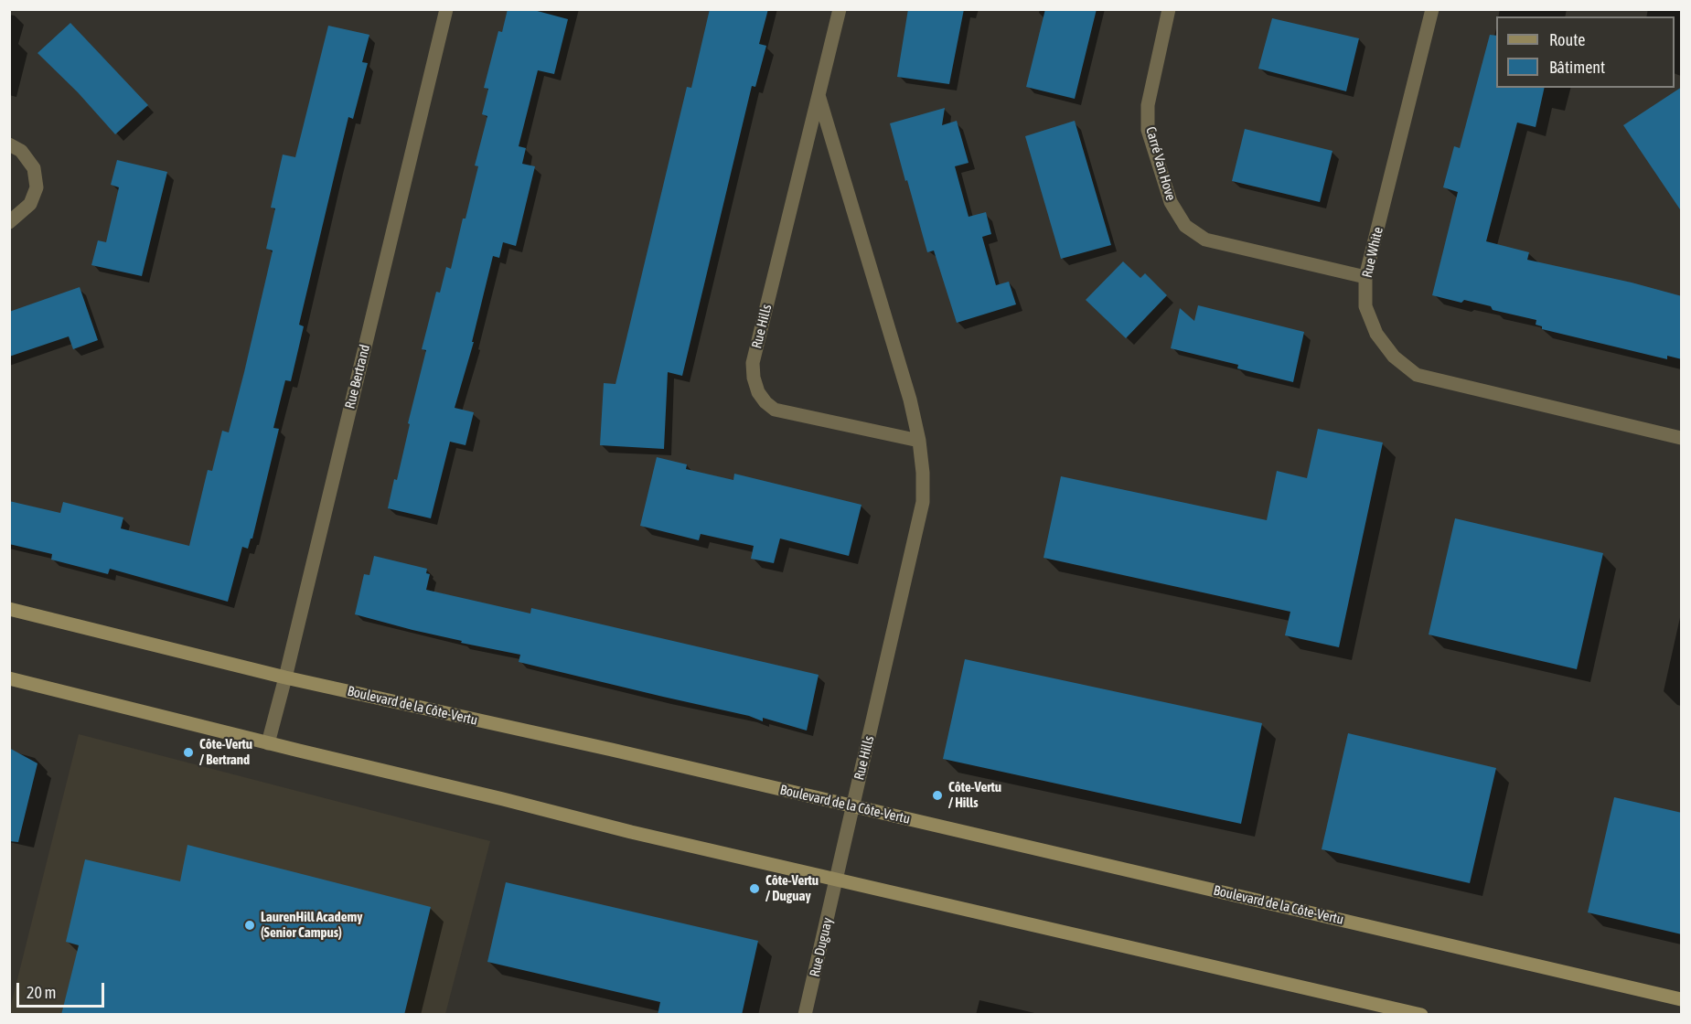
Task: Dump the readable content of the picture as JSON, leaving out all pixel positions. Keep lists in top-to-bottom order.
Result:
{
  "streets": {
    "main road": ["Boulevard de la Côte-Vertu"],
    "street": [
      "Carré Van Hove",
      "Rue White",
      "Rue Hills",
      "Rue Bertrand",
      "Rue Duguay"
    ]
  },
  "crossings": [
    ["Carré Van Hove", "Rue White"],
    ["Rue Hills", "Boulevard de la Côte-Vertu"],
    ["Rue Hills", "Rue Duguay"],
    ["Rue Bertrand", "Boulevard de la Côte-Vertu"]
  ],
  "places": [
    "Côte-Vertu / Bertrand",
    "Côte-Vertu / Hills",
    "Côte-Vertu / Duguay",
    "LaurenHill Academy (Senior Campus)"
  ],
  "legend": ["Route", "Bâtiment"],
  "scale_bar": "20 m"
}
